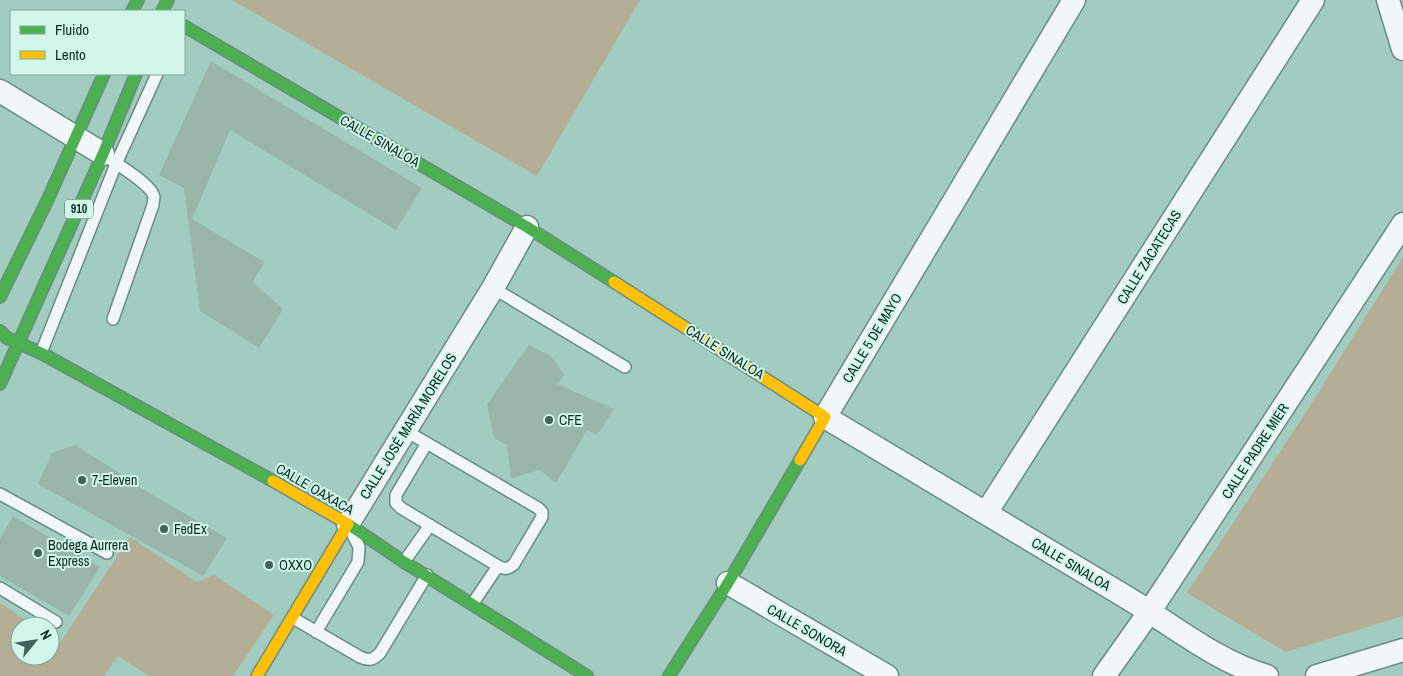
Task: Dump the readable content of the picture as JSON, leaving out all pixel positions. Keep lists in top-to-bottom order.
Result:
{
  "streets": {
    "street": [
      "CALLE SINALOA",
      "910",
      "CALLE ZACATECAS",
      "CALLE 5 DE MAYO",
      "CALLE JOSÉ MARÍA MORELOS",
      "CALLE PADRE MIER",
      "CALLE OAXACA",
      "CALLE SONORA"
    ]
  },
  "crossings": [
    ["CALLE SINALOA", "CALLE ZACATECAS"],
    ["CALLE SINALOA", "CALLE 5 DE MAYO"],
    ["CALLE SINALOA", "CALLE JOSÉ MARÍA MORELOS"],
    ["CALLE SINALOA", "CALLE PADRE MIER"],
    ["910", "CALLE OAXACA"],
    ["CALLE 5 DE MAYO", "CALLE SONORA"],
    ["CALLE JOSÉ MARÍA MORELOS", "CALLE OAXACA"]
  ],
  "places": [
    "CFE",
    "7-Eleven",
    "FedEx",
    "Bodega Aurrera Express",
    "OXXO"
  ],
  "legend": ["Fluido", "Lento"],
  "north": "top right"
}
